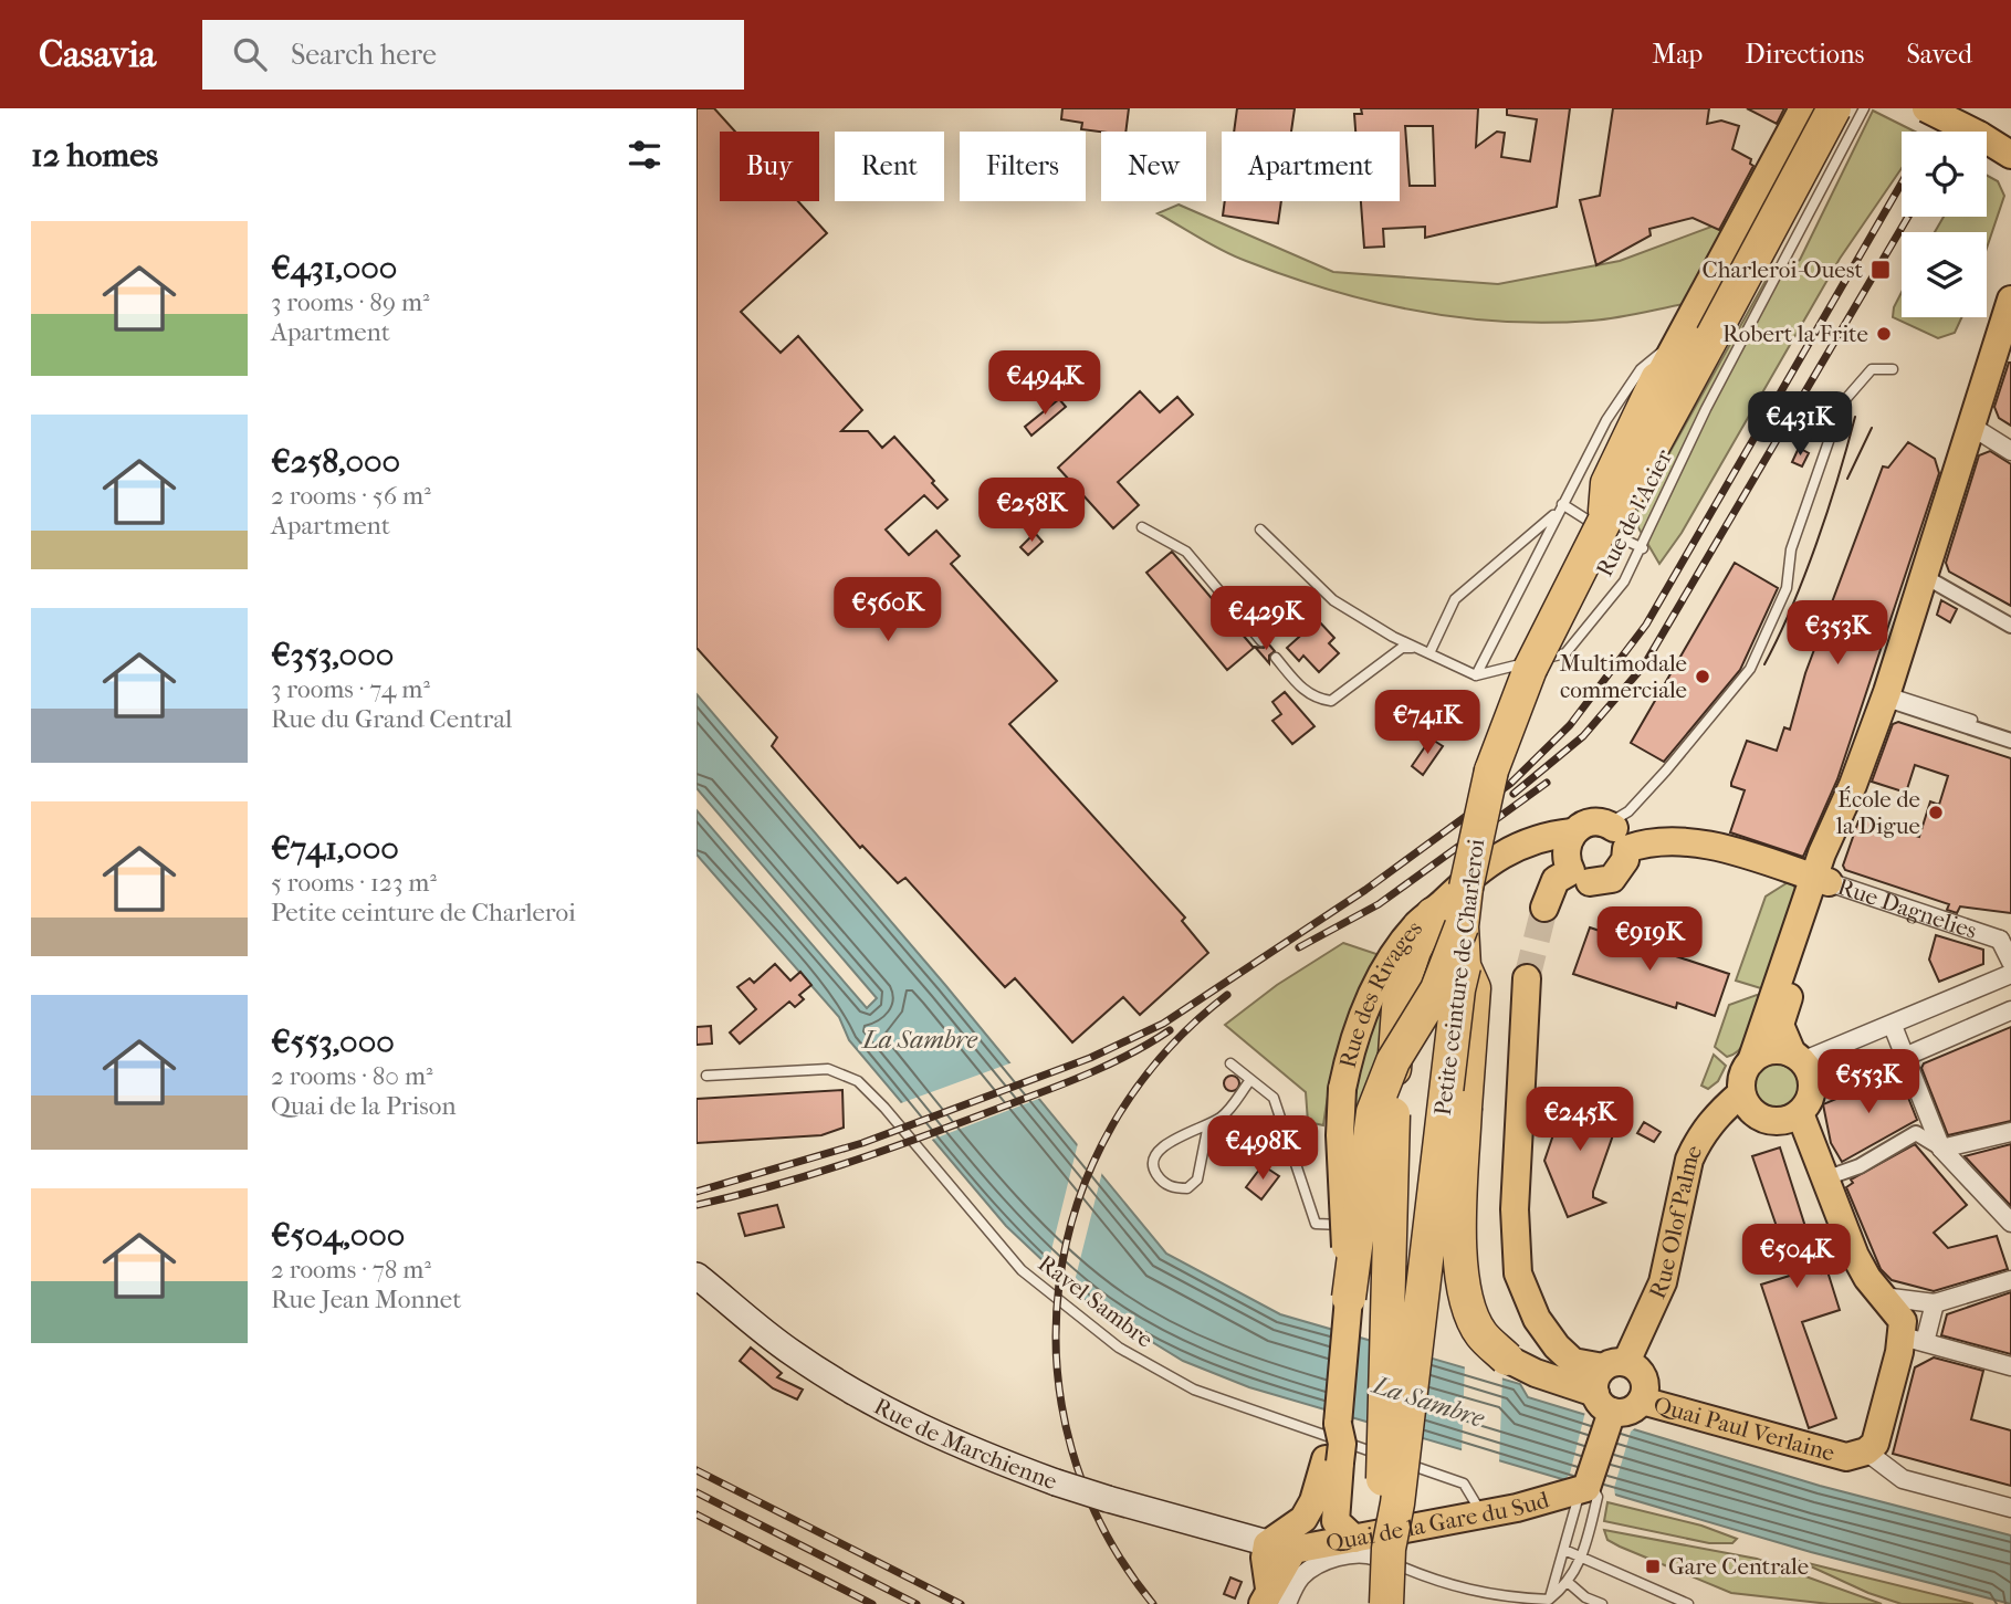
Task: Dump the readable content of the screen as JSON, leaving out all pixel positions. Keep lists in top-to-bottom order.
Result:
{
  "streets": {
    "highway": ["Petite ceinture de Charleroi"],
    "main road": [
      "Rue des Rivages",
      "Rue Olof Palme",
      "Quai Paul Verlaine",
      "Rue de Marchienne",
      "Quai de la Gare du Sud"
    ],
    "street": ["Rue Dagnelies"],
    "lane": ["Rue de l'Acier", "Ravel Sambre"]
  },
  "crossings": [
    ["Rue Dagnelies", "Rue des Rivages"],
    ["Petite ceinture de Charleroi", "Rue des Rivages"],
    ["Petite ceinture de Charleroi", "Quai de la Gare du Sud"],
    ["Rue Olof Palme", "Quai de la Gare du Sud"],
    ["Ravel Sambre", "Quai de la Gare du Sud"],
    ["Rue de Marchienne", "Quai de la Gare du Sud"]
  ],
  "water": ["La Sambre"],
  "places": {
    "transit": ["Charleroi-Ouest", "Gare Centrale"],
    "other": ["Robert la Frite", "Multimodale commerciale", "École de la Digue"]
  },
  "page": {
    "header": "Casavia",
    "search": "Search here",
    "nav": ["Map", "Directions", "Saved"],
    "heading": "12 homes",
    "chip": [
      "Buy",
      "Rent",
      "Filters",
      "New",
      "Apartment"
    ],
    "list": [
      {
        "name": "€431,000",
        "note": "3 rooms · 89 m² · Apartment"
      },
      {
        "name": "€258,000",
        "note": "2 rooms · 56 m² · Apartment"
      },
      {
        "name": "€353,000",
        "note": "3 rooms · 74 m² · Rue du Grand Central"
      },
      {
        "name": "€741,000",
        "note": "5 rooms · 123 m² · Petite ceinture de Charleroi"
      },
      {
        "name": "€553,000",
        "note": "2 rooms · 80 m² · Quai de la Prison"
      },
      {
        "name": "€504,000",
        "note": "2 rooms · 78 m² · Rue Jean Monnet"
      }
    ],
    "price": [
      "€494K",
      "€431K",
      "€258K",
      "€560K",
      "€429K",
      "€353K",
      "€741K",
      "€919K",
      "€553K",
      "€245K",
      "€498K",
      "€504K"
    ]
  }
}
